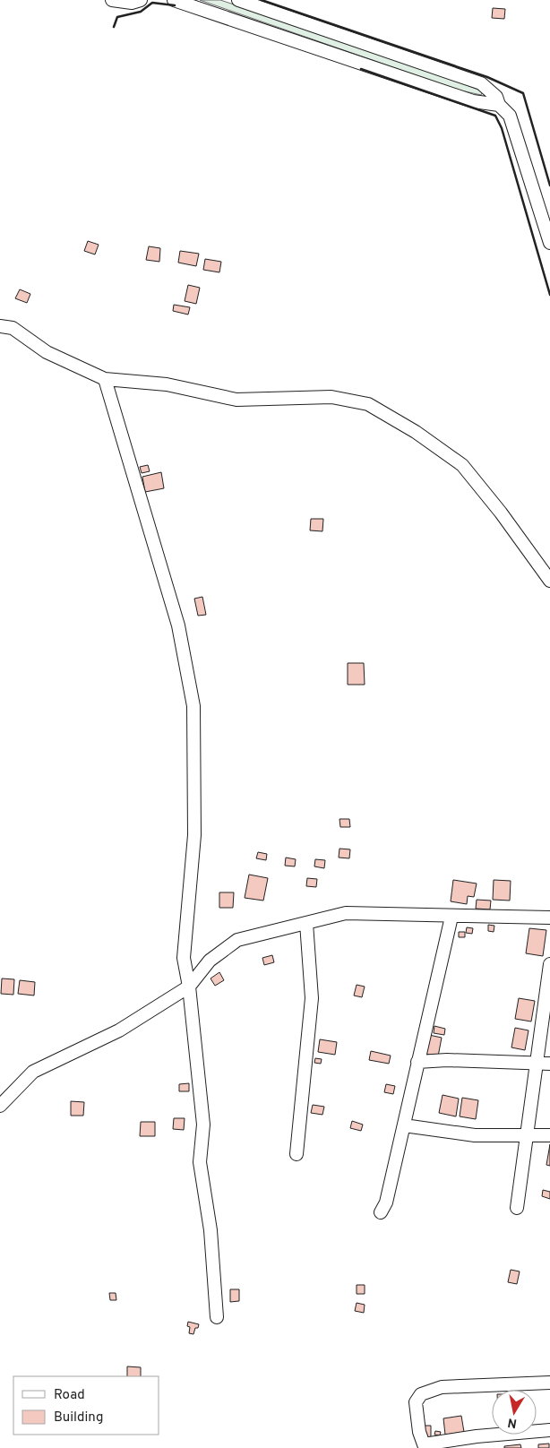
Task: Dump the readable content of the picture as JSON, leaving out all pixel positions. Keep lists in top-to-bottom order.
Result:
{
  "legend": ["Road", "Building"],
  "north": "bottom"
}
